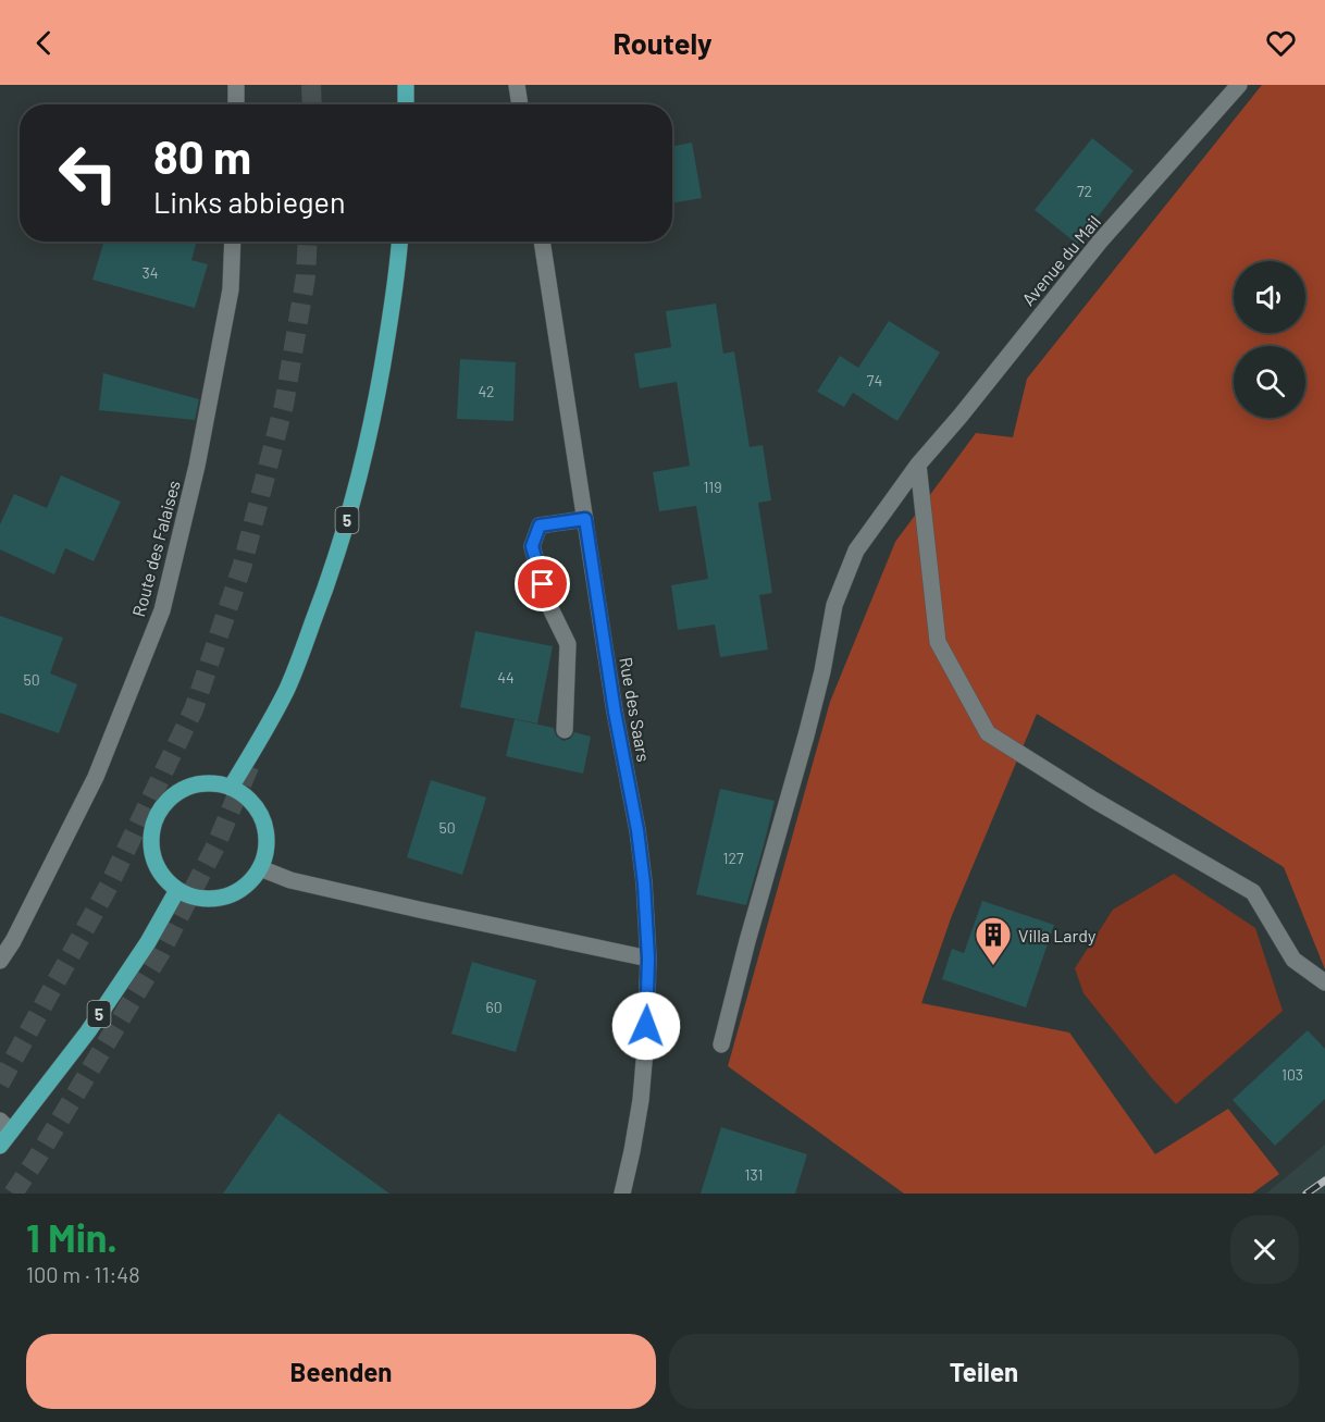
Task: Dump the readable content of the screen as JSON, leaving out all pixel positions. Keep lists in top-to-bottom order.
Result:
{
  "streets": {
    "main road": ["5"],
    "street": ["Avenue du Mail", "Route des Falaises", "Rue des Saars"]
  },
  "places": {
    "building": ["Villa Lardy"]
  },
  "house_numbers": [
    "72",
    "34",
    "74",
    "42",
    "119",
    "44",
    "50",
    "50",
    "127",
    "60",
    "103",
    "131"
  ],
  "page": {
    "header": "Routely",
    "turn": ["80 m", "Links abbiegen"],
    "heading": ["1 Min.", "100 m · 11:48"],
    "buttons": ["Beenden", "Teilen"]
  }
}
